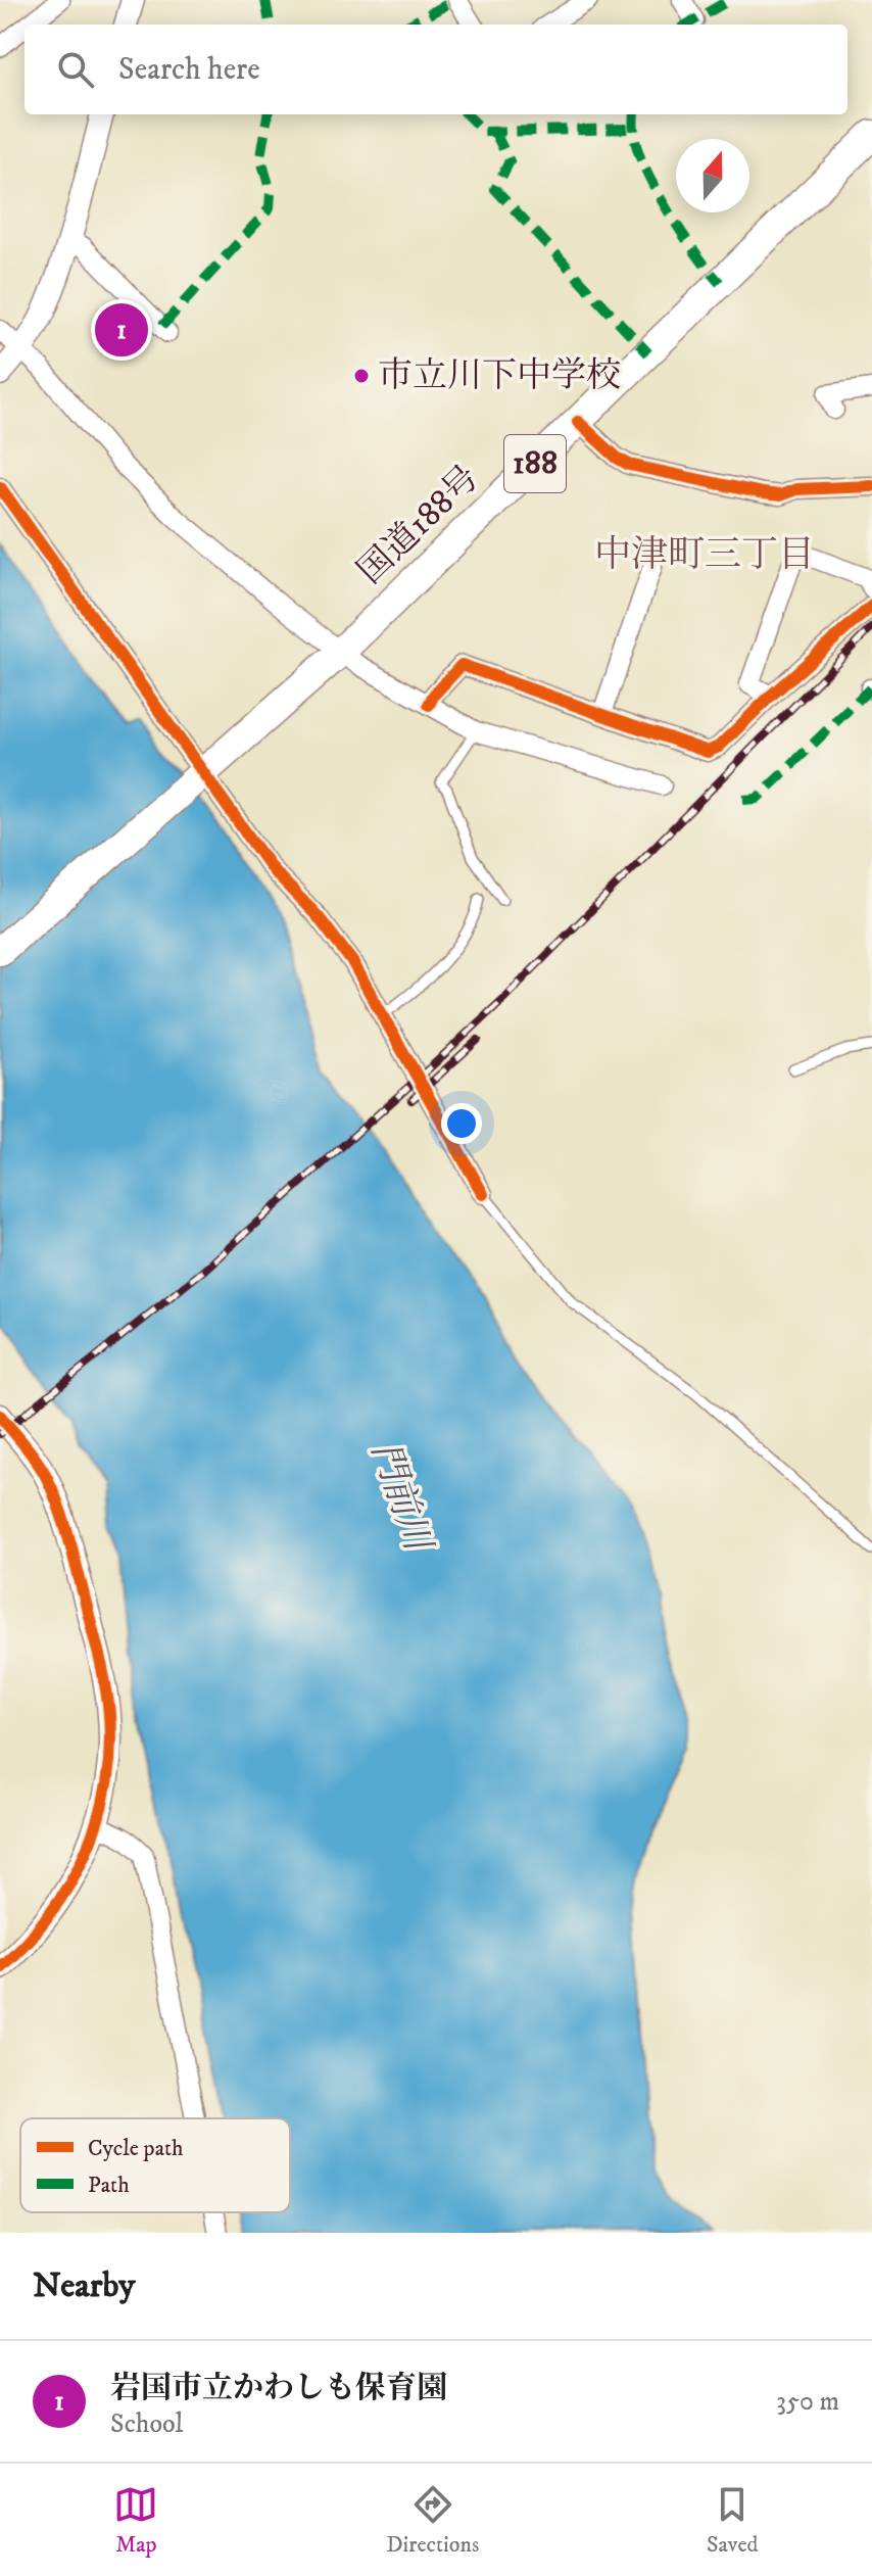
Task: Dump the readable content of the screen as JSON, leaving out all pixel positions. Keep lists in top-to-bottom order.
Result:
{
  "streets": {
    "highway": ["188", "国道188号"]
  },
  "districts": ["中津町三丁目"],
  "water": ["門前川"],
  "places": ["市立川下中学校"],
  "legend": ["Cycle path", "Path"],
  "north": "top",
  "page": {
    "search": "Search here",
    "pins": "1",
    "heading": "Nearby",
    "list": [
      {
        "mark": "1",
        "name": "岩国市立かわしも保育園",
        "note": "School",
        "value": "350 m"
      }
    ],
    "nav": ["Map", "Directions", "Saved"]
  }
}
